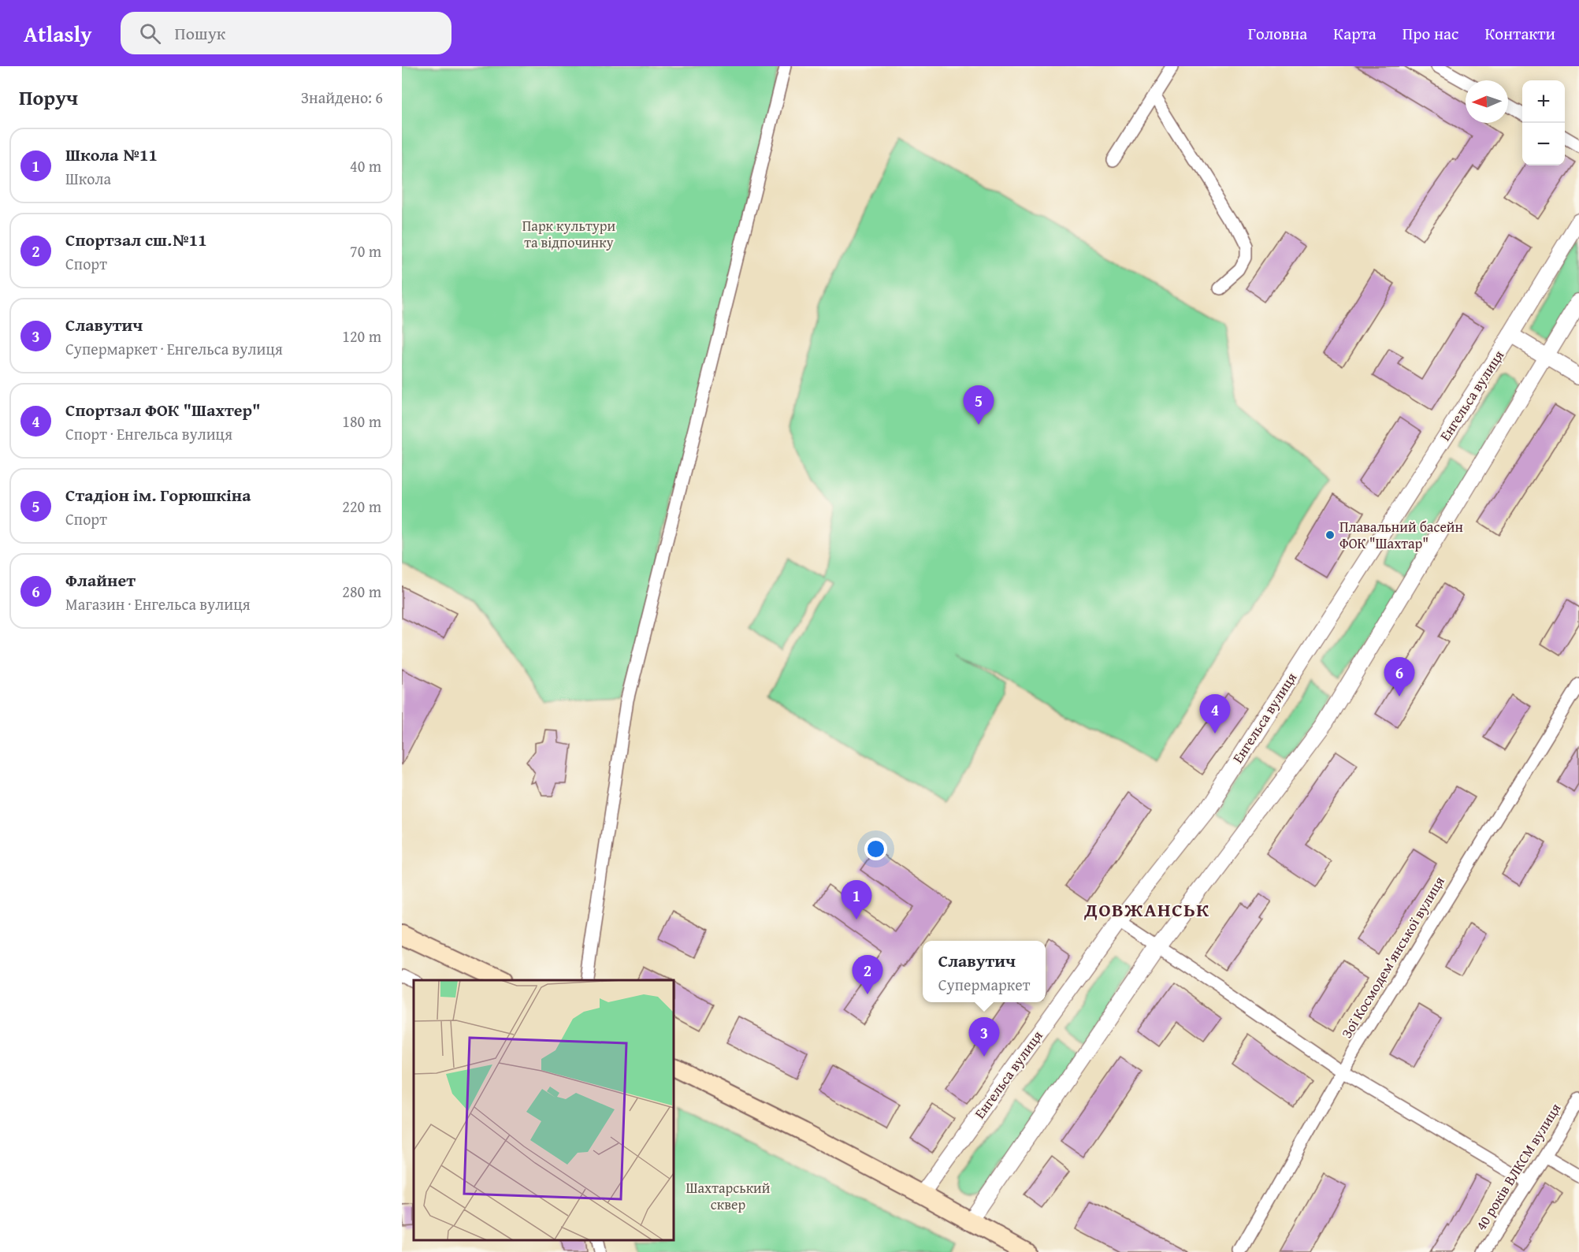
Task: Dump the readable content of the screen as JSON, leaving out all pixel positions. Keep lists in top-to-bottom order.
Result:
{
  "streets": {
    "street": ["Енгельса вулиця", "Зої Космодем’янської вулиця", "40 років ВЛКСМ вулиця"]
  },
  "districts": ["ДОВЖАНСЬК"],
  "parks": ["Парк культури та відпочинку", "Шахтарський сквер"],
  "places": ["Плавальний басейн ФОК \"Шахтар\""],
  "north": "left",
  "page": {
    "header": "Atlasly",
    "search": "Пошук",
    "nav": [
      "Головна",
      "Карта",
      "Про нас",
      "Контакти"
    ],
    "heading": ["Поруч", "Знайдено: 6"],
    "map_buttons": ["+", "−"],
    "list": [
      {
        "mark": "1",
        "name": "Школа №11",
        "note": "Школа",
        "value": "40 m"
      },
      {
        "mark": "2",
        "name": "Спортзал сш.№11",
        "note": "Спорт",
        "value": "70 m"
      },
      {
        "mark": "3",
        "name": "Славутич",
        "note": "Супермаркет · Енгельса вулиця",
        "value": "120 m"
      },
      {
        "mark": "4",
        "name": "Спортзал ФОК \"Шахтер\"",
        "note": "Спорт · Енгельса вулиця",
        "value": "180 m"
      },
      {
        "mark": "5",
        "name": "Стадіон ім. Горюшкіна",
        "note": "Спорт",
        "value": "220 m"
      },
      {
        "mark": "6",
        "name": "Флайнет",
        "note": "Магазин · Енгельса вулиця",
        "value": "280 m"
      }
    ],
    "pins": [
      "5",
      "6",
      "4",
      "1",
      "2",
      "3"
    ],
    "popup": ["Славутич", "Супермаркет"]
  }
}
